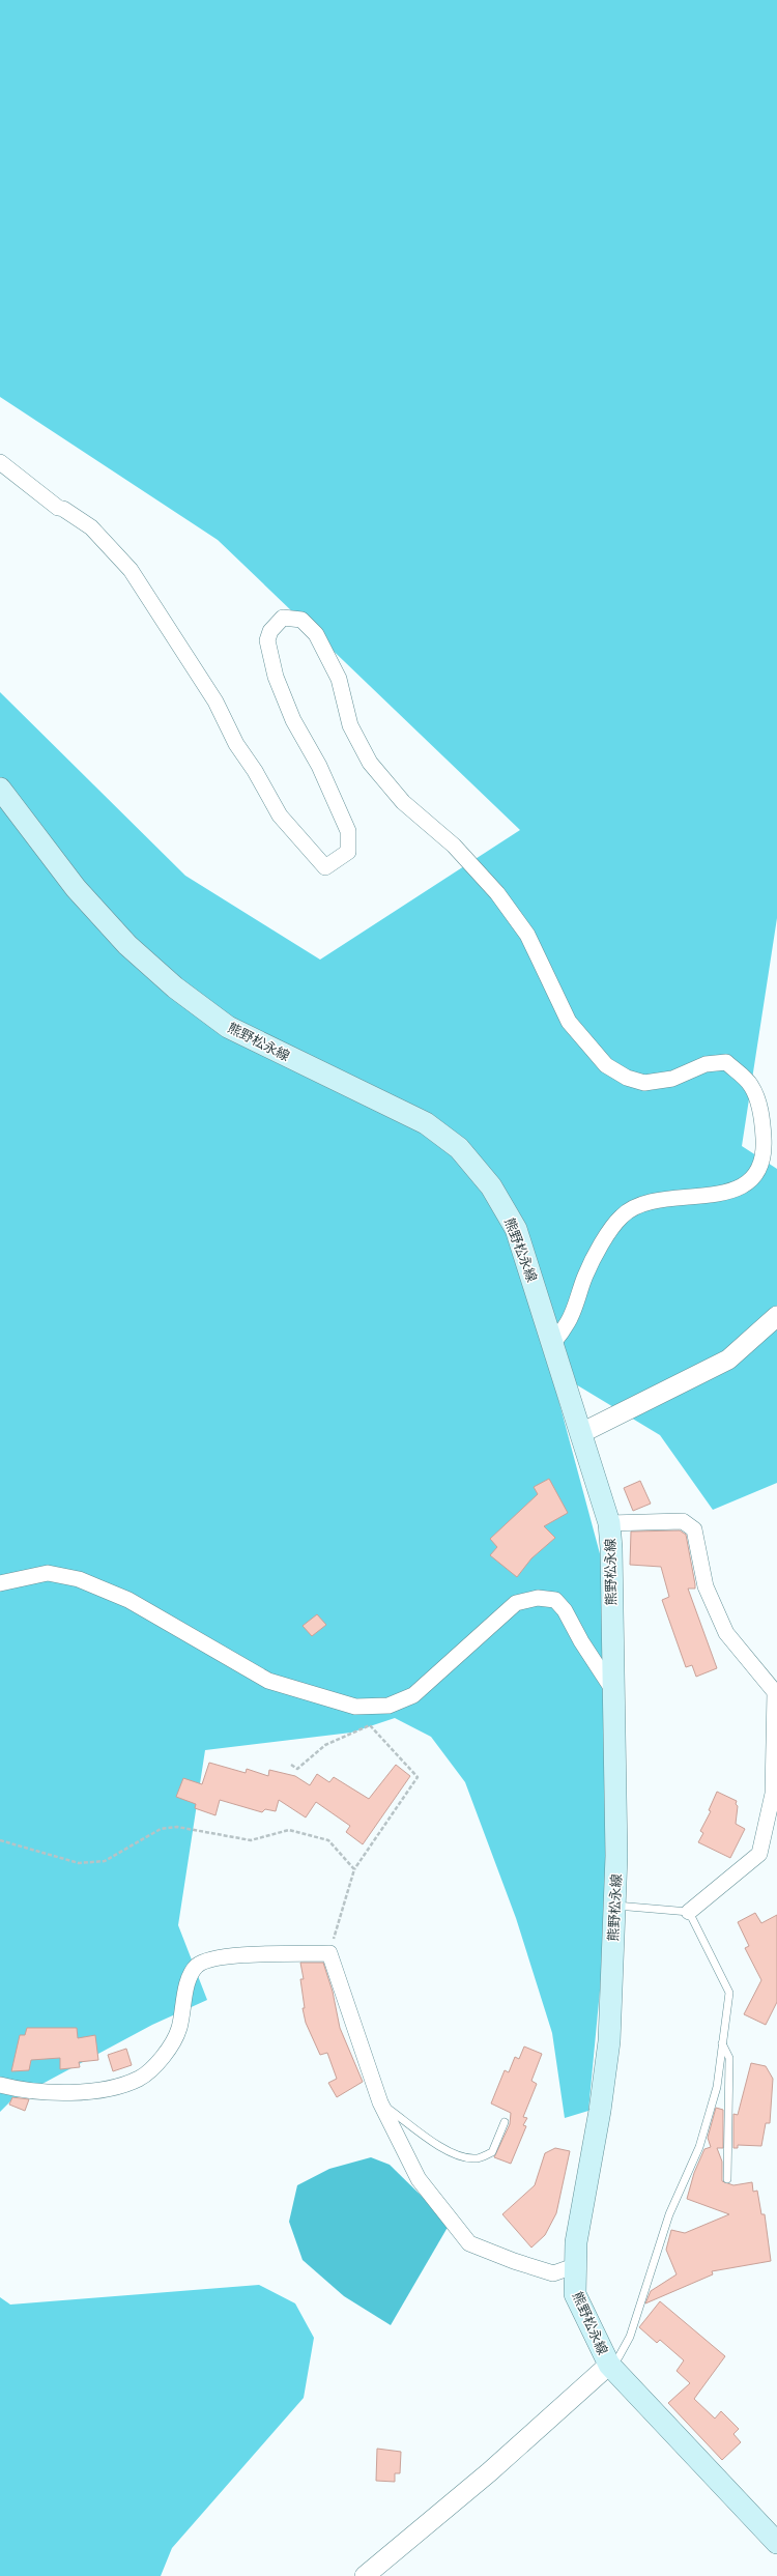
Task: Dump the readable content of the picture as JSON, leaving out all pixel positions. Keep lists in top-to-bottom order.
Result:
{
  "streets": {
    "main road": ["熊野松永線"]
  }
}
